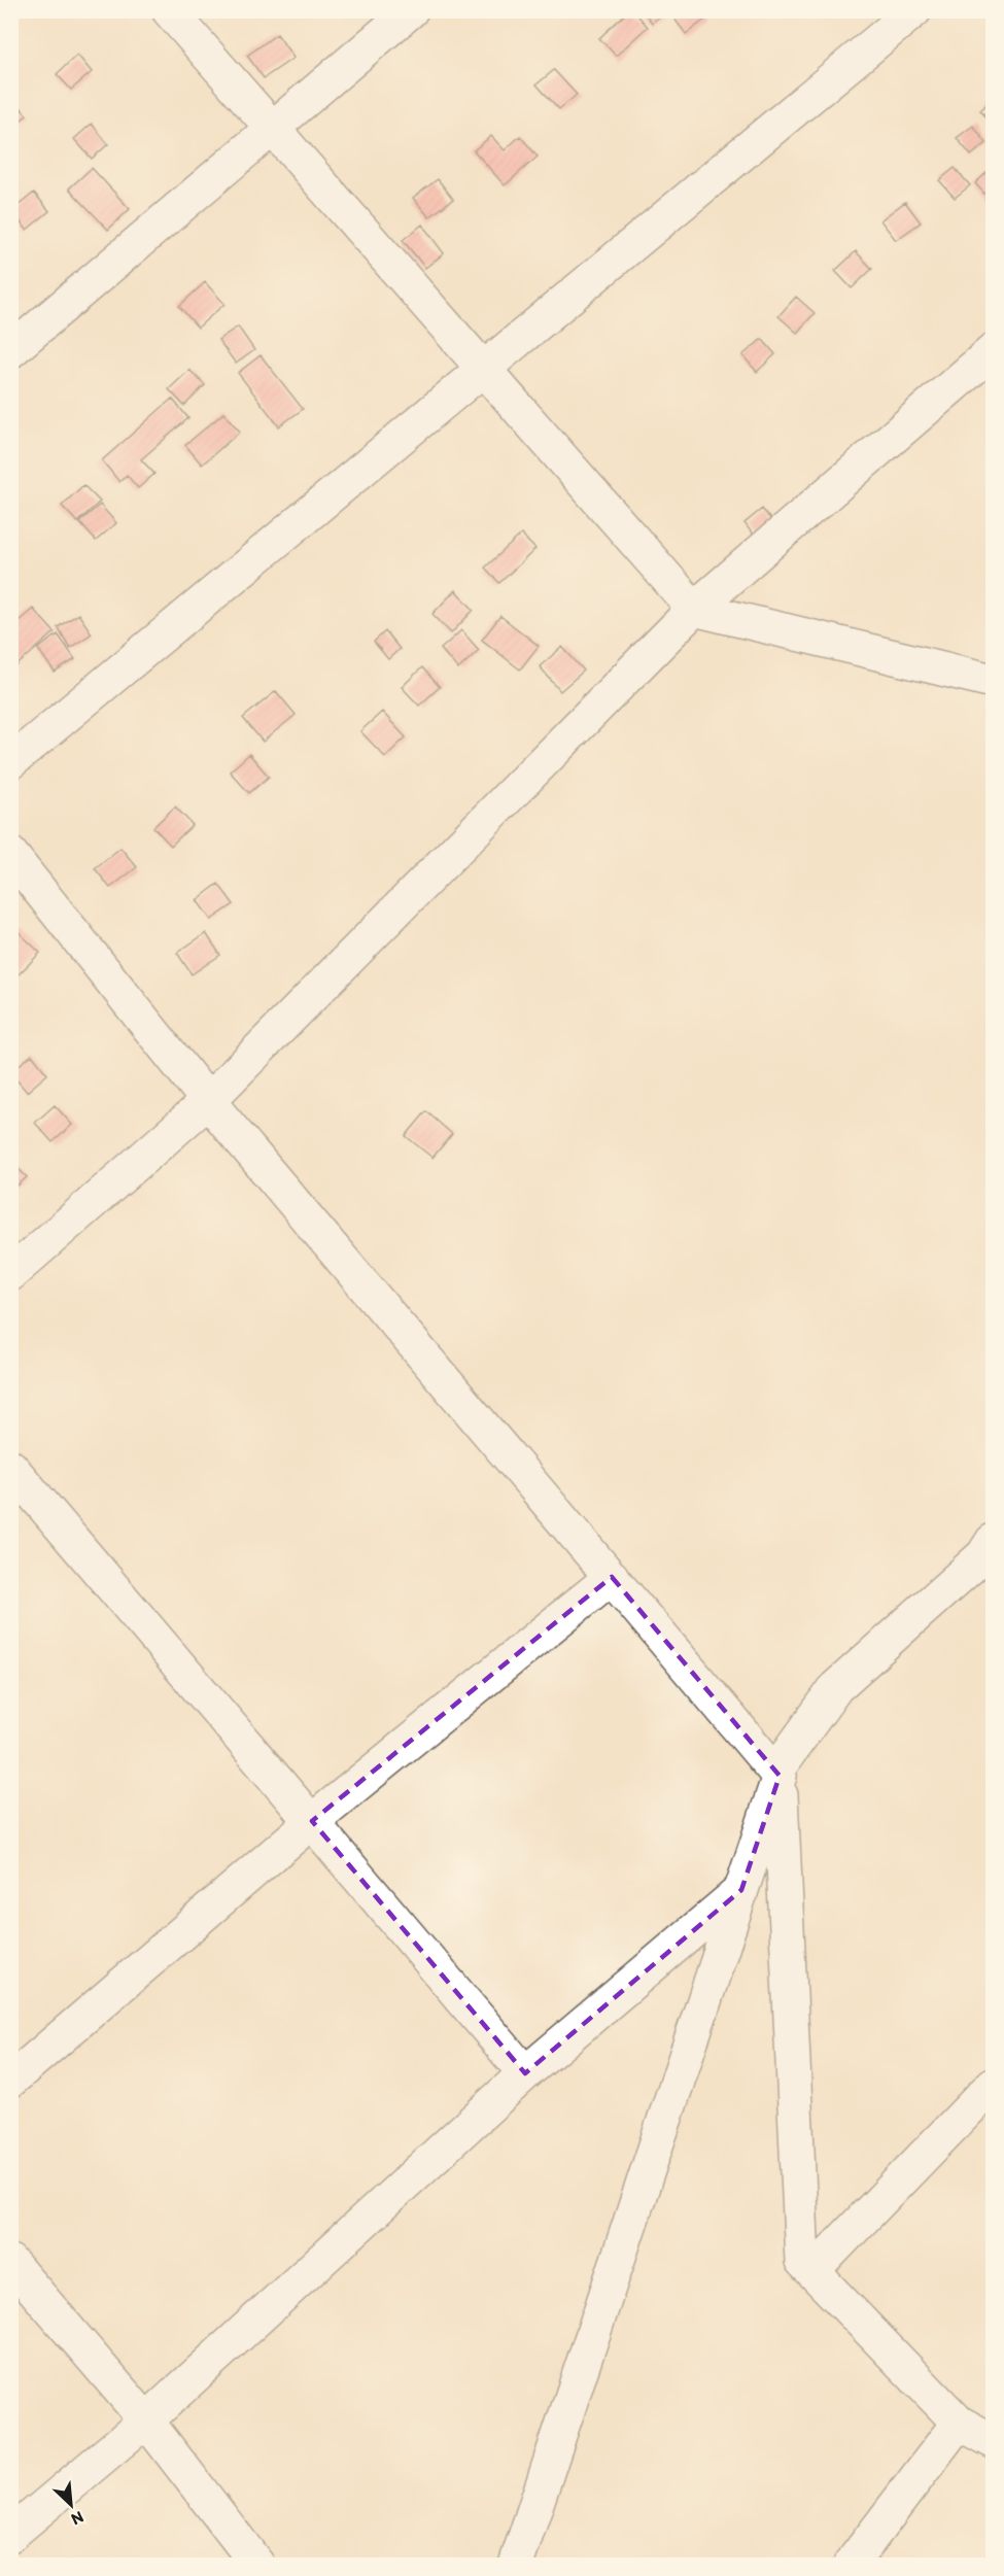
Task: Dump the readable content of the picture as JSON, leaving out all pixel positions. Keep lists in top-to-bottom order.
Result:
{
  "north": "bottom right"
}
